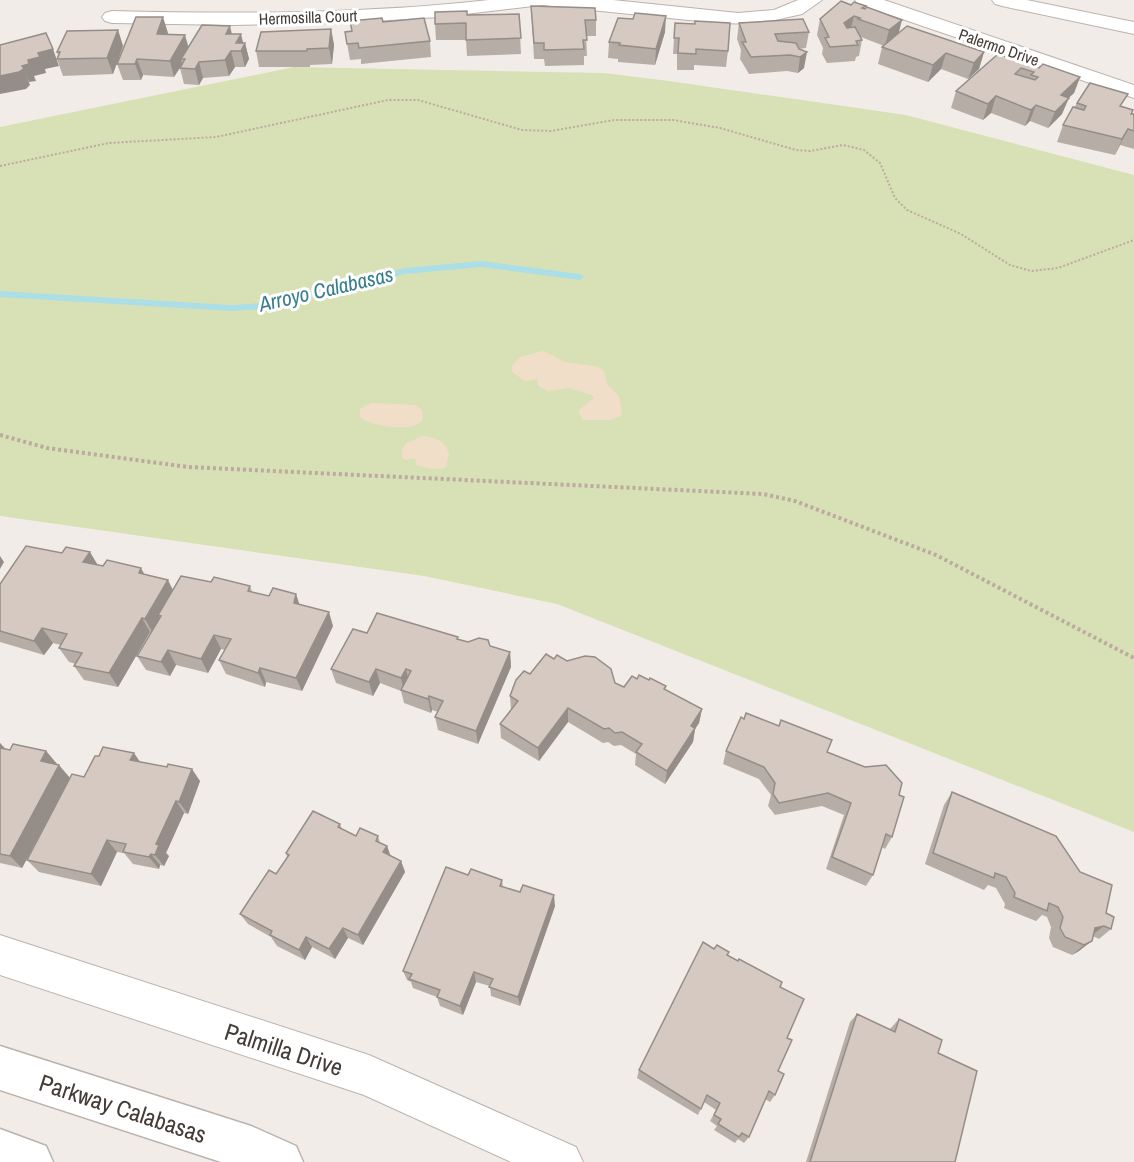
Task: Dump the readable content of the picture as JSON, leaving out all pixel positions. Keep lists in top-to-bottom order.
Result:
{
  "streets": {
    "street": [
      "Hermosilla Court",
      "Palermo Drive",
      "Palmilla Drive",
      "Parkway Calabasas"
    ]
  },
  "water": ["Arroyo Calabasas"]
}
